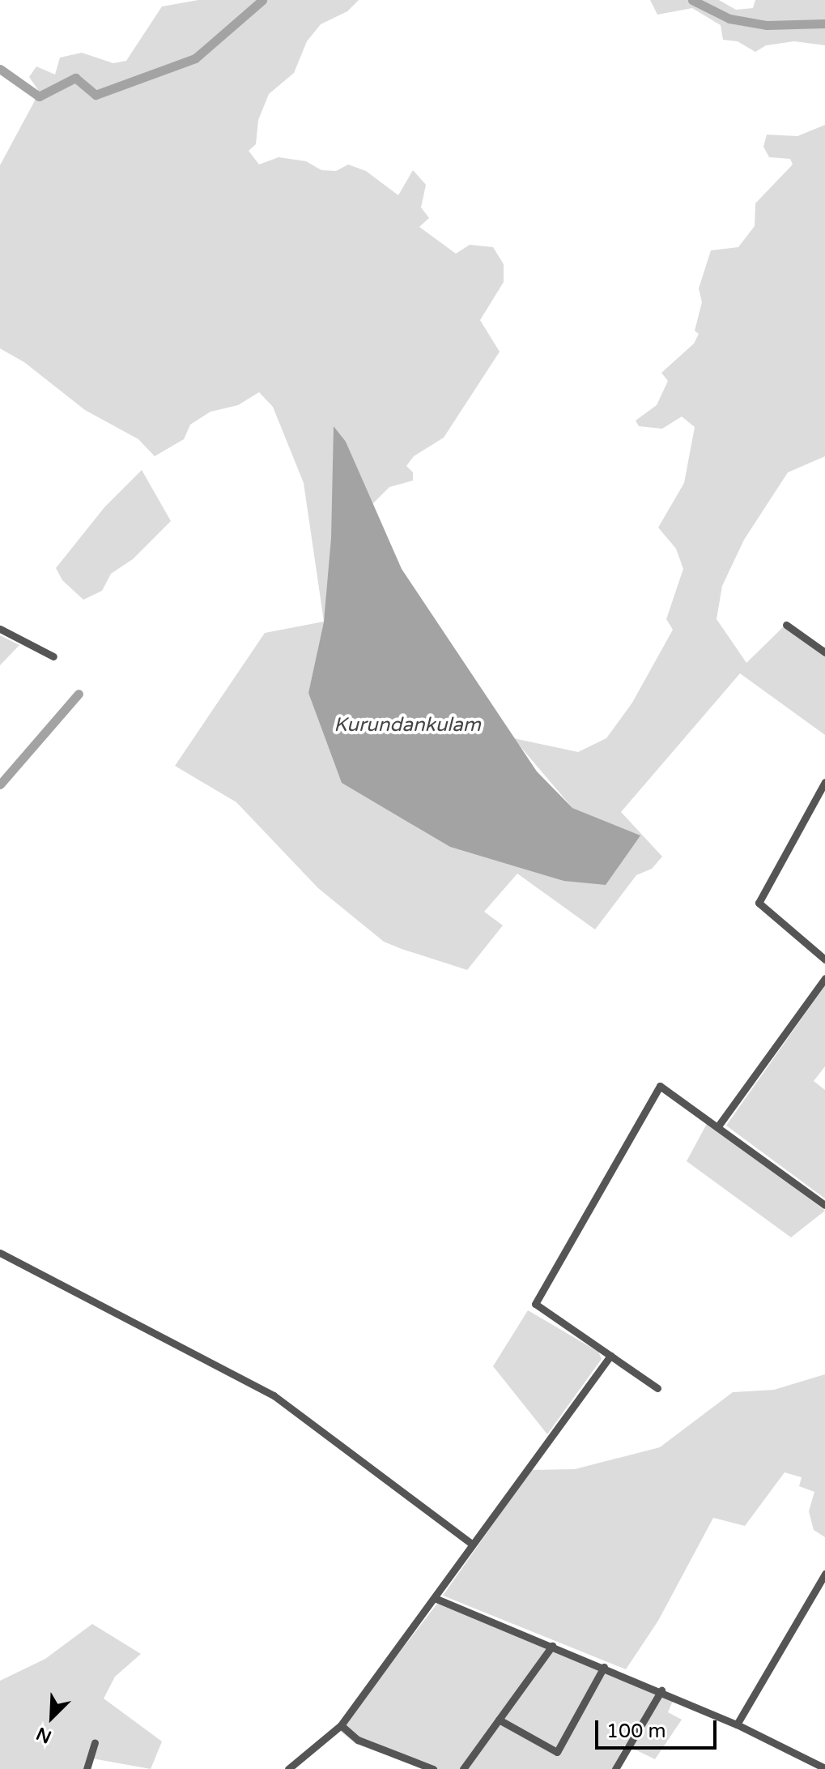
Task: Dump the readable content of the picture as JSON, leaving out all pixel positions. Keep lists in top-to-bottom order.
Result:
{
  "water": ["Kurundankulam"],
  "scale_bar": "100 m",
  "north": "bottom left"
}
